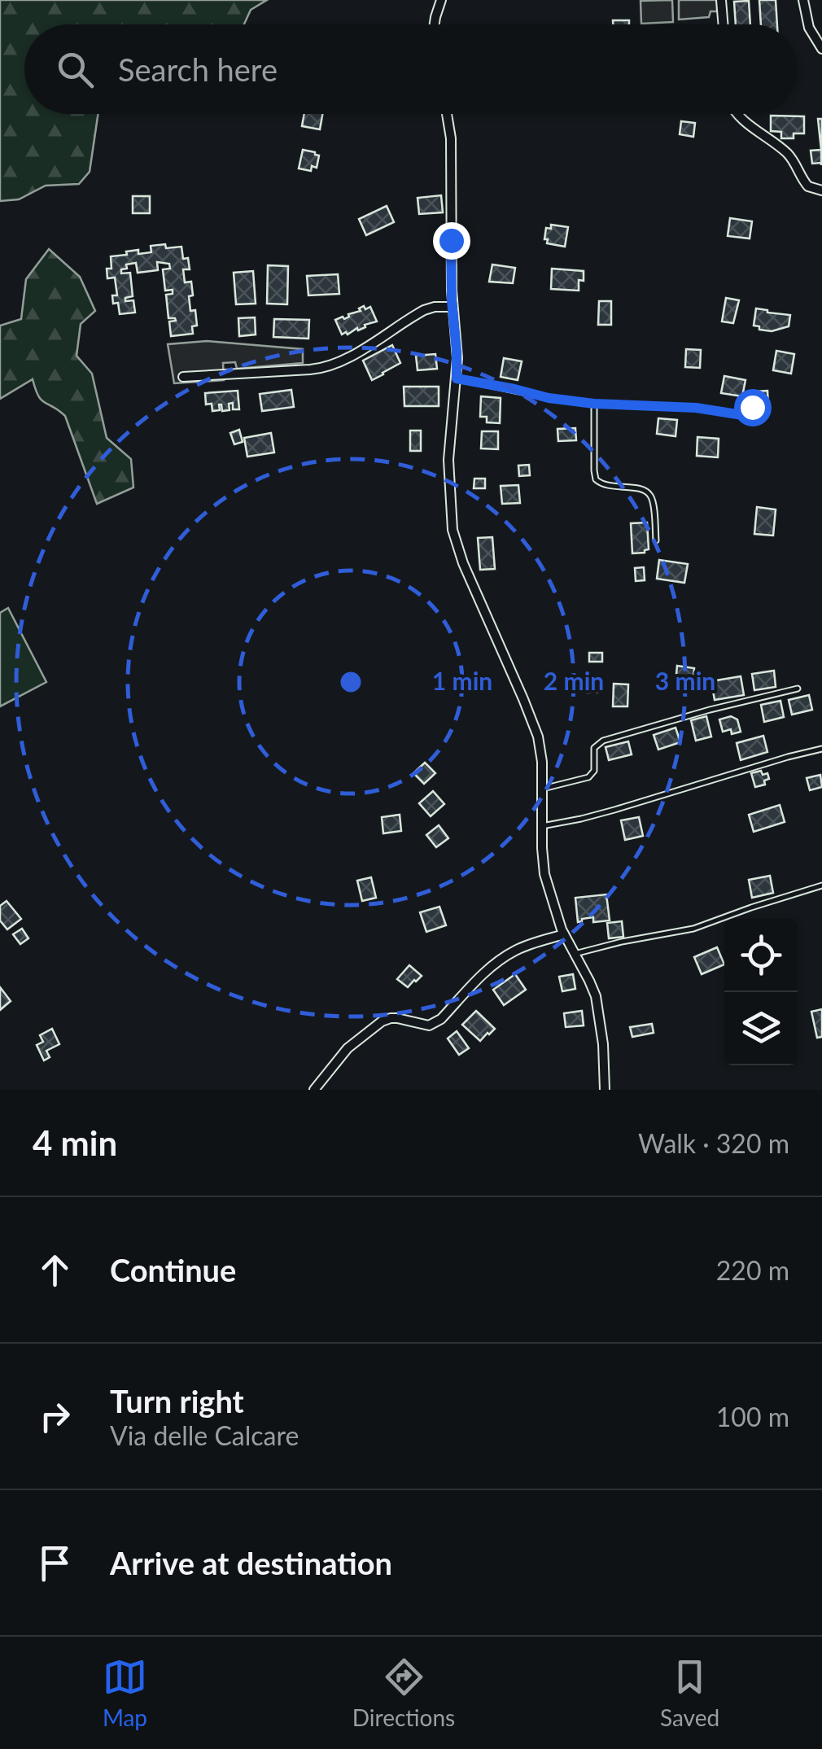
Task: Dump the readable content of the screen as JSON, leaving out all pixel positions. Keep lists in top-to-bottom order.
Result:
{
  "page": {
    "search": "Search here",
    "heading": ["4 min", "Walk · 320 m"],
    "list": [
      ["Continue", "220 m"],
      ["Turn right", "Via delle Calcare", "100 m"],
      "Arrive at destination"
    ],
    "nav": ["Map", "Directions", "Saved"]
  },
  "rings": ["1 min", "2 min", "3 min"]
}
